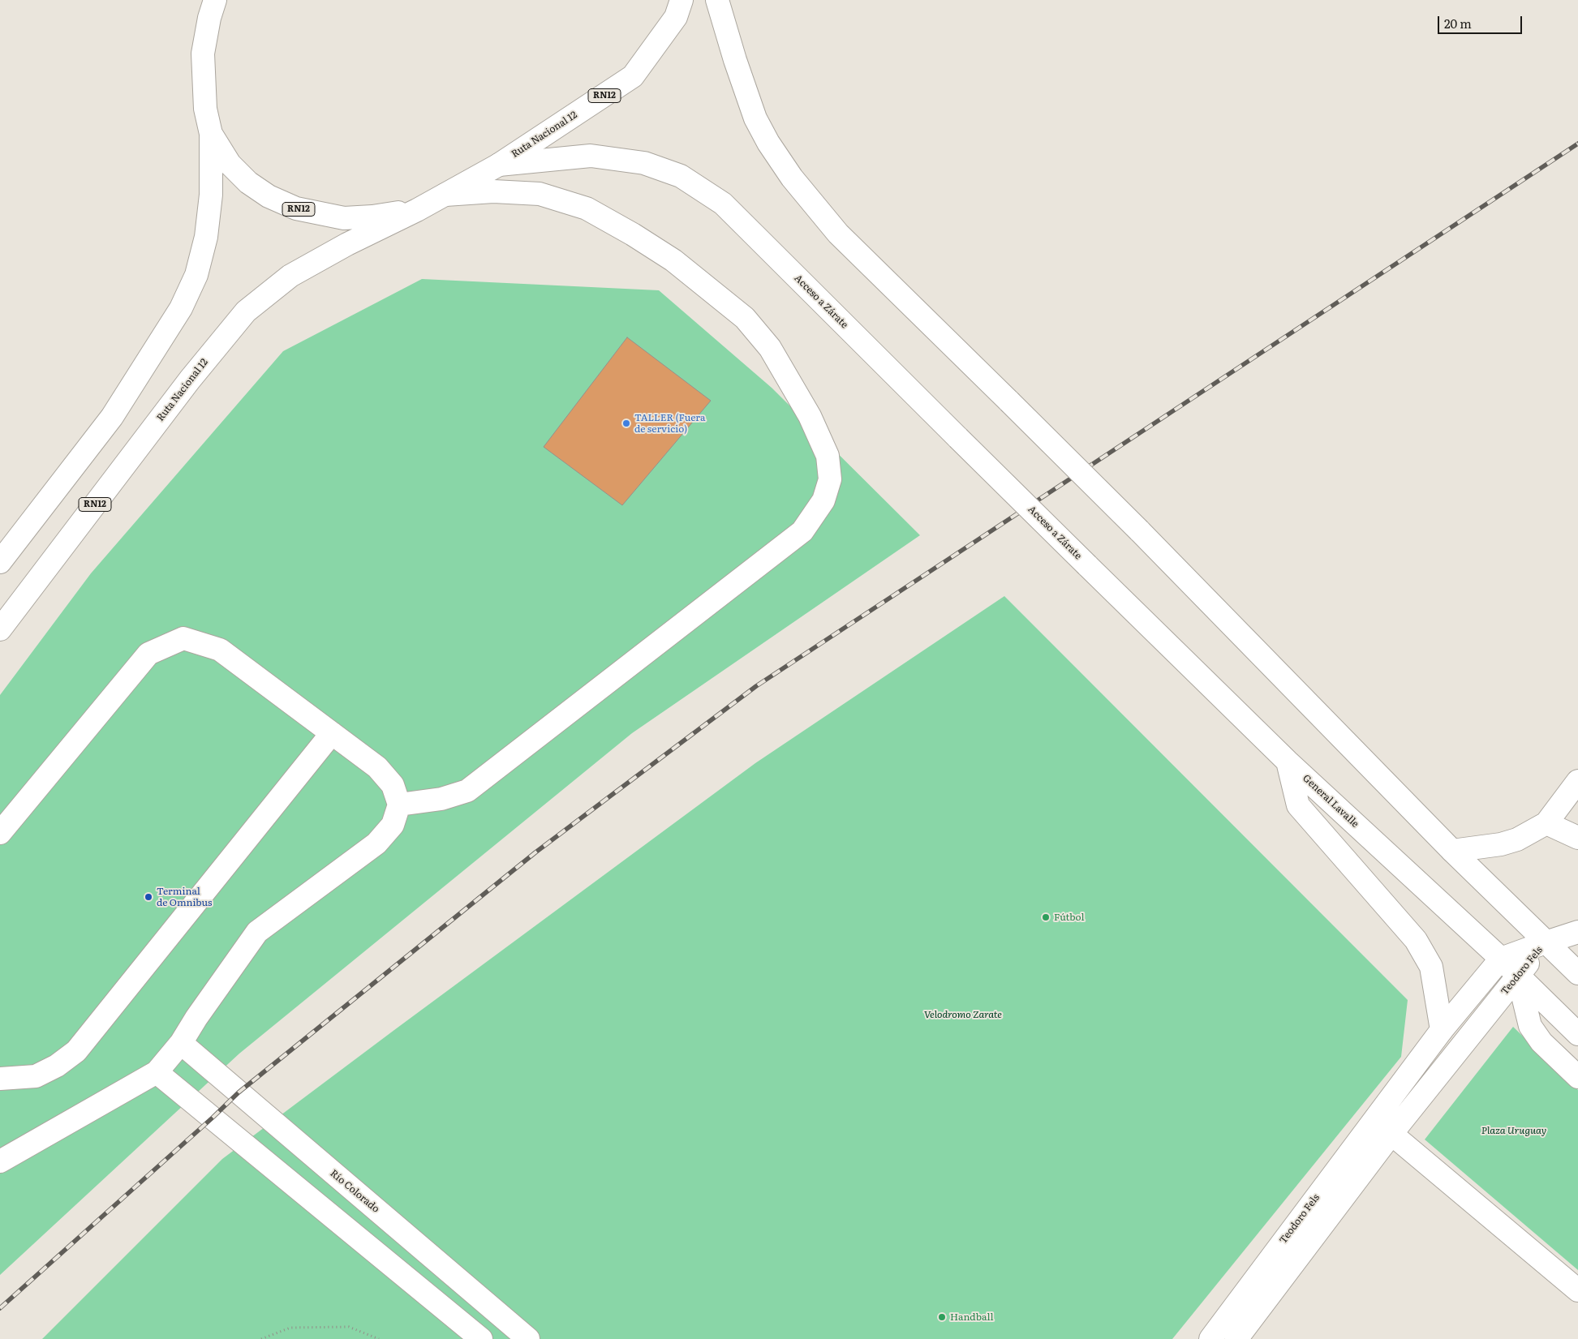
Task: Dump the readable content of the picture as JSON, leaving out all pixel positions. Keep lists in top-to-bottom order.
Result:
{
  "streets": {
    "main road": [
      "RN12",
      "Ruta Nacional 12",
      "Acceso a Zárate",
      "General Lavalle",
      "Teodoro Fels",
      "Río Colorado"
    ]
  },
  "crossings": [
    ["Ruta Nacional 12", "Acceso a Zárate"],
    ["Acceso a Zárate", "General Lavalle"],
    ["General Lavalle", "Teodoro Fels"]
  ],
  "parks": ["Velodromo Zarate", "Plaza Uruguay"],
  "places": [
    "TALLER (Fuera de servicio)",
    "Terminal de Omnibus",
    "Fútbol",
    "Handball"
  ],
  "scale_bar": "20 m"
}
